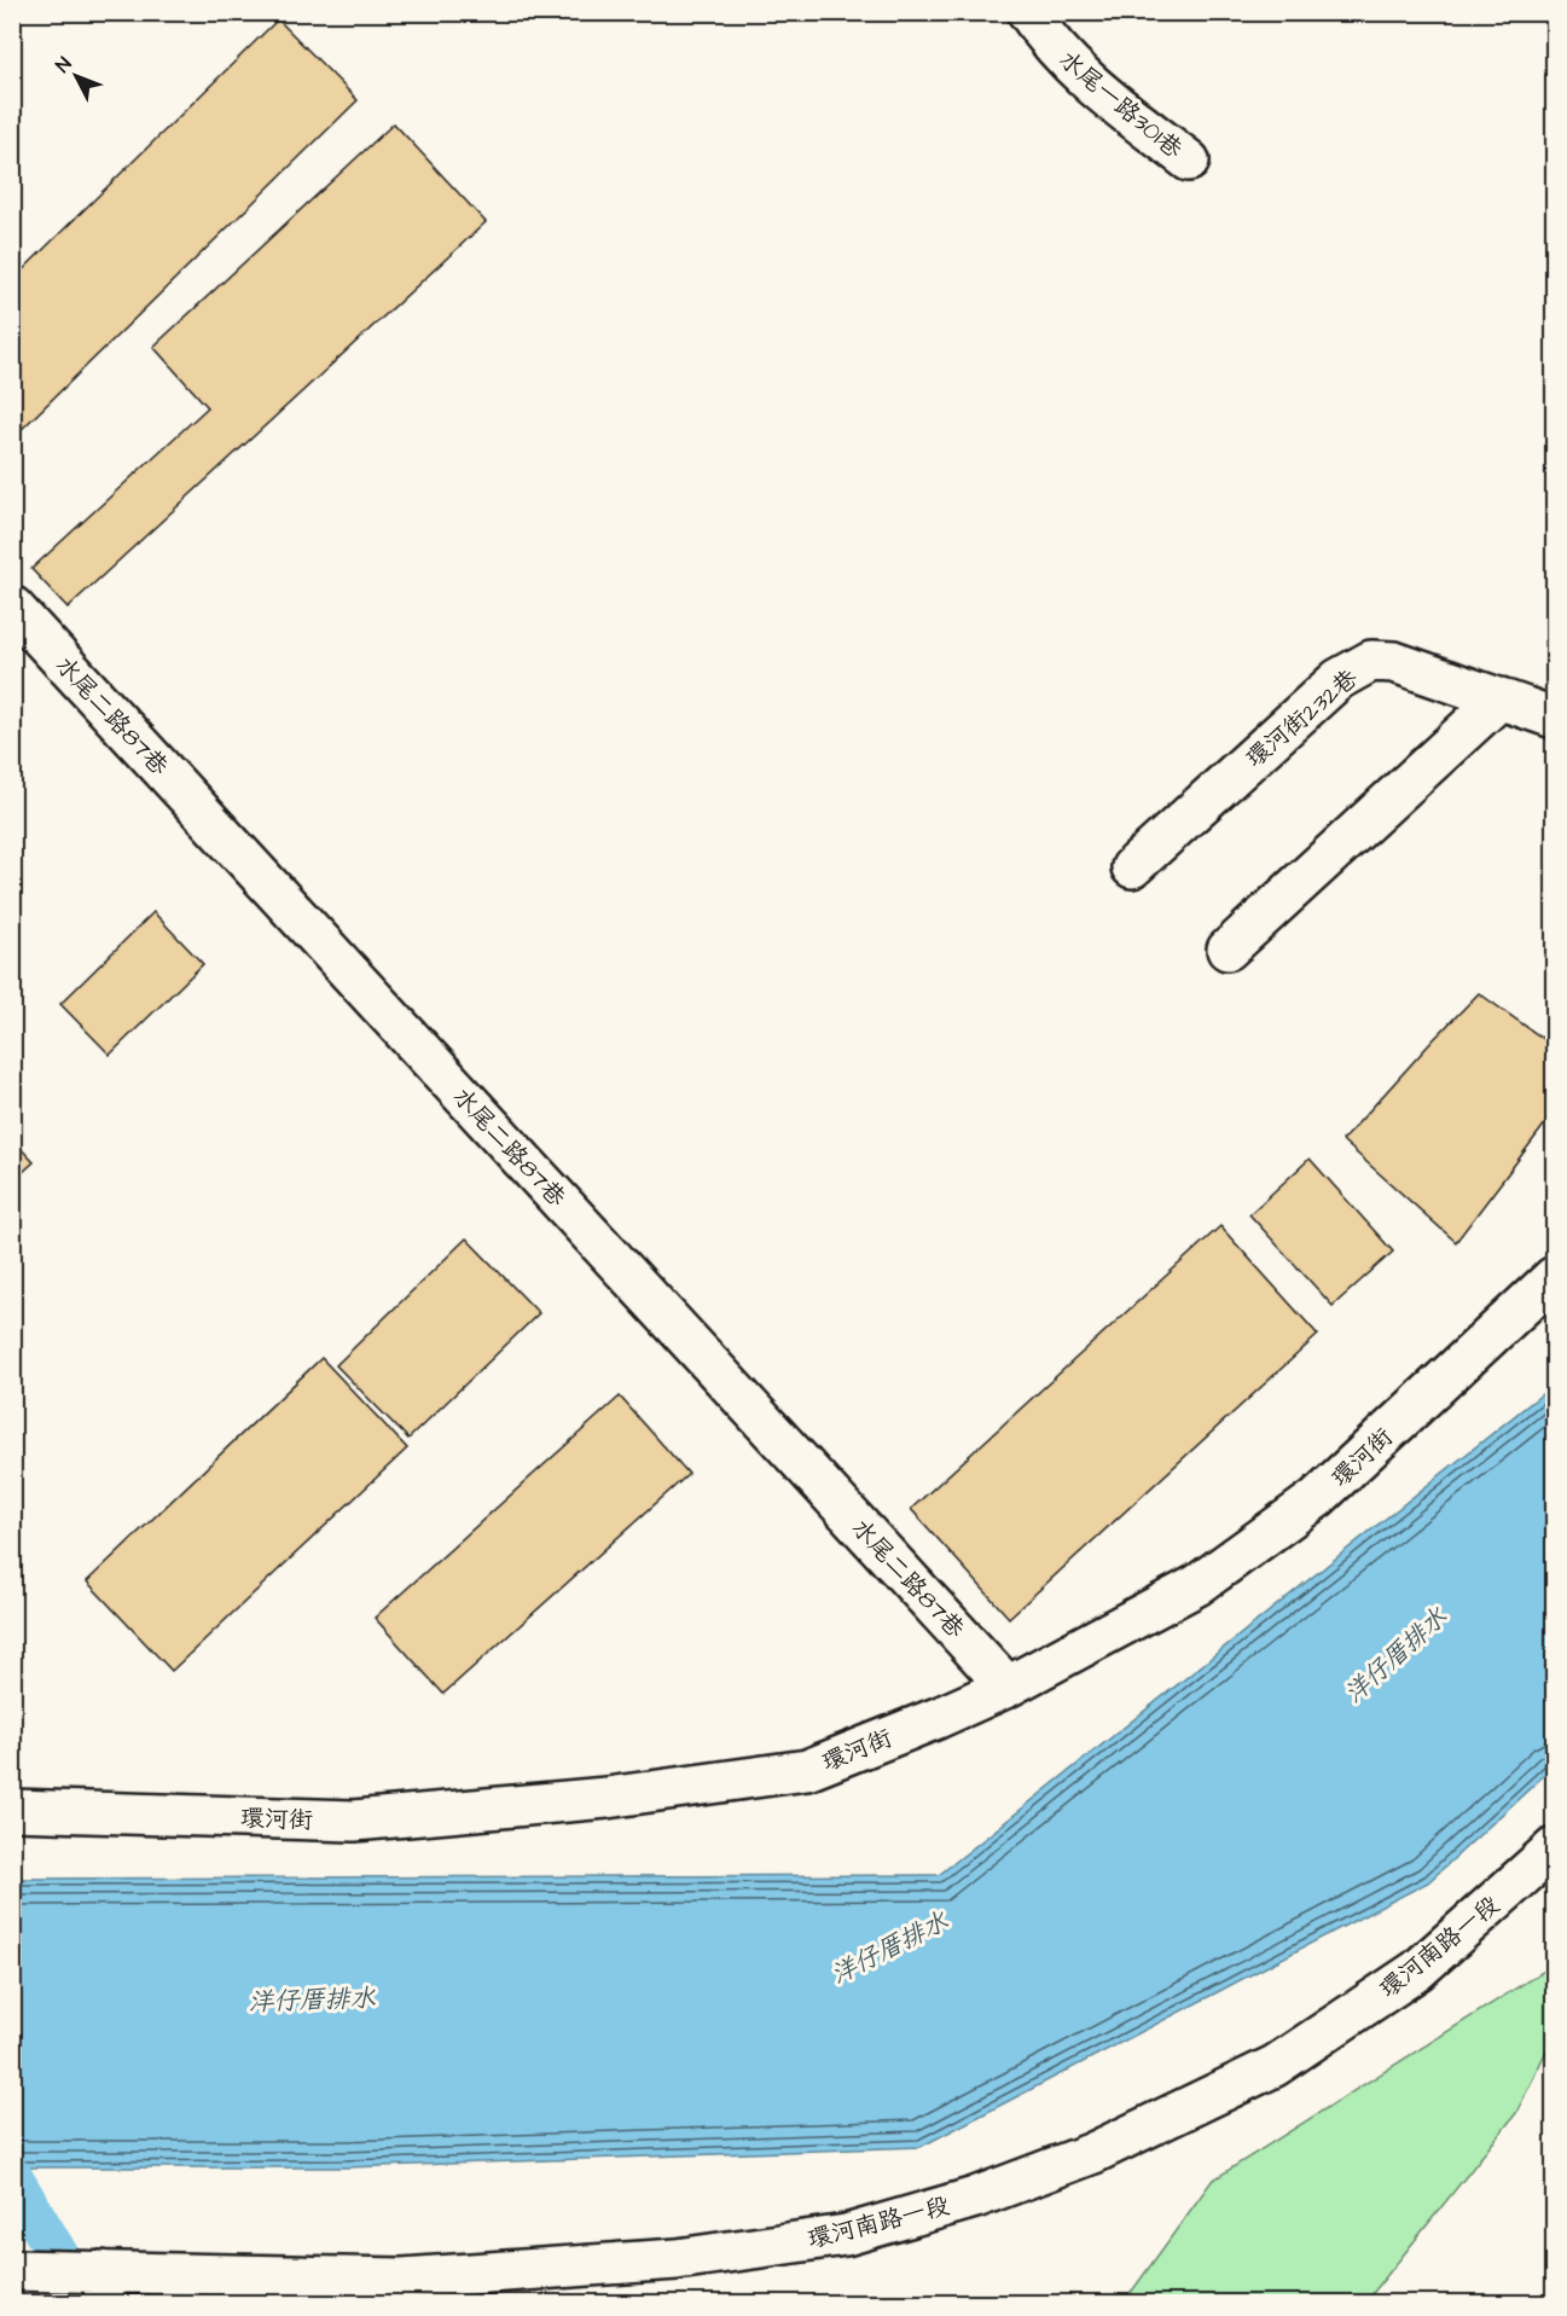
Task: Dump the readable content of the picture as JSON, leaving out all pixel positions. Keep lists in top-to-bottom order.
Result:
{
  "streets": {
    "street": [
      "水尾一路301巷",
      "水尾二路87巷",
      "環河街232巷",
      "環河街",
      "環河南路一段"
    ]
  },
  "crossings": [
    ["水尾二路87巷", "環河街"]
  ],
  "water": ["洋仔厝排水"],
  "north": "top left"
}
